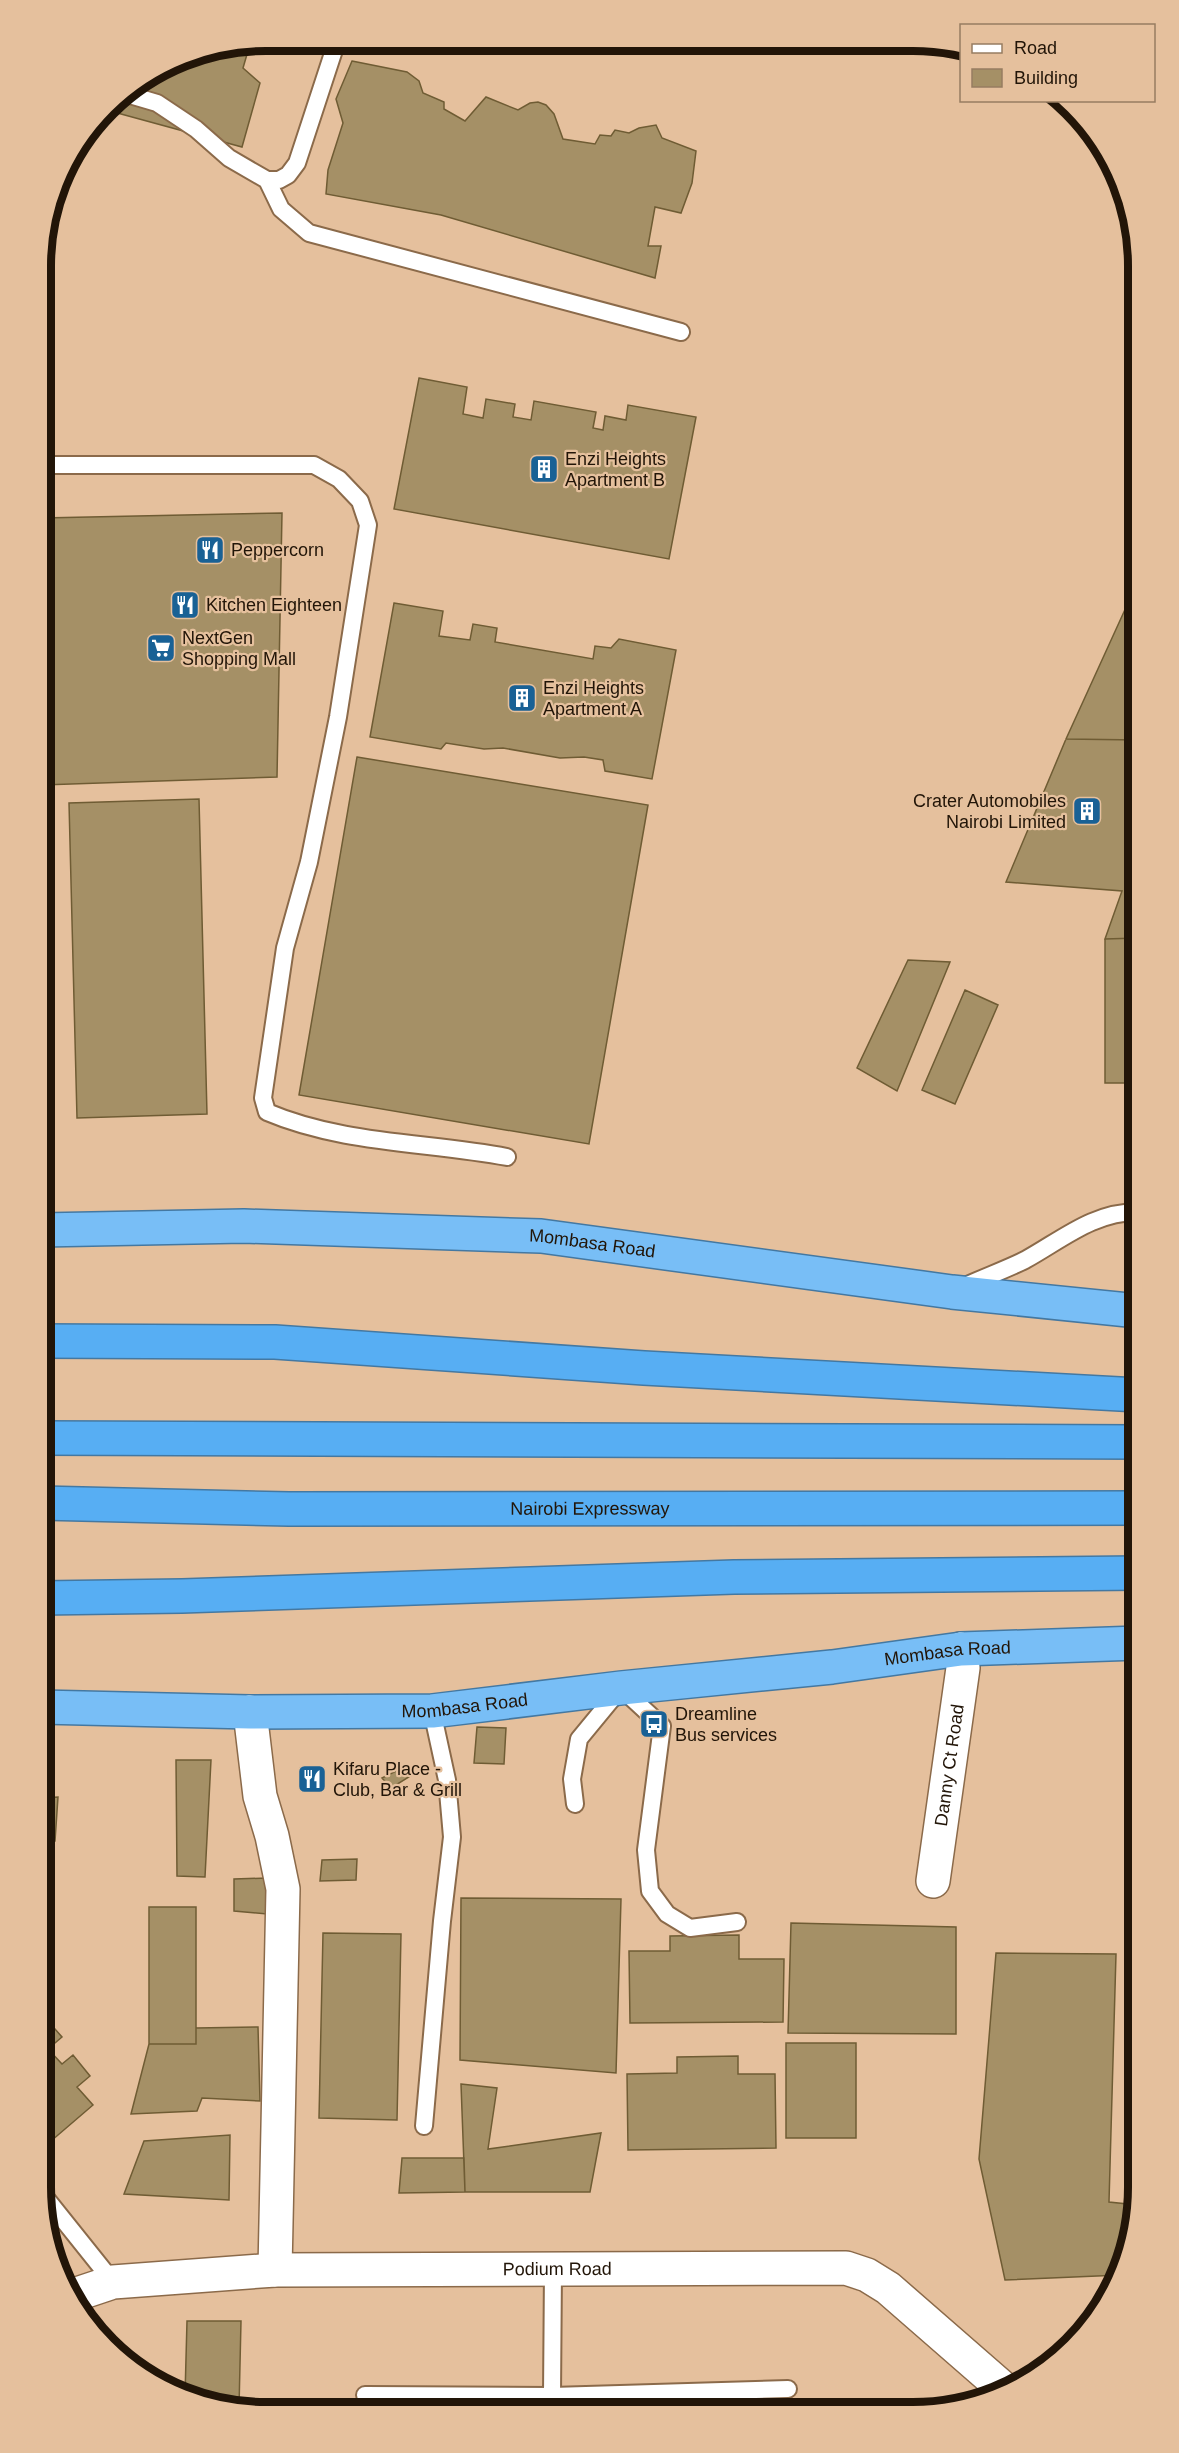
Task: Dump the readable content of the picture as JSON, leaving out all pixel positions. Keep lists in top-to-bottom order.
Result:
{
  "streets": {
    "highway": ["Mombasa Road", "Nairobi Expressway"],
    "street": ["Danny Ct Road", "Podium Road"]
  },
  "crossings": [
    ["Mombasa Road", "Danny Ct Road"]
  ],
  "places": {
    "building": ["Enzi Heights Apartment B", "Enzi Heights Apartment A", "Crater Automobiles Nairobi Limited"],
    "restaurant": ["Peppercorn", "Kitchen Eighteen", "Kifaru Place - Club, Bar & Grill"],
    "supermarket": ["NextGen Shopping Mall"],
    "bus stop": ["Dreamline Bus services"]
  },
  "legend": ["Road", "Building"]
}
